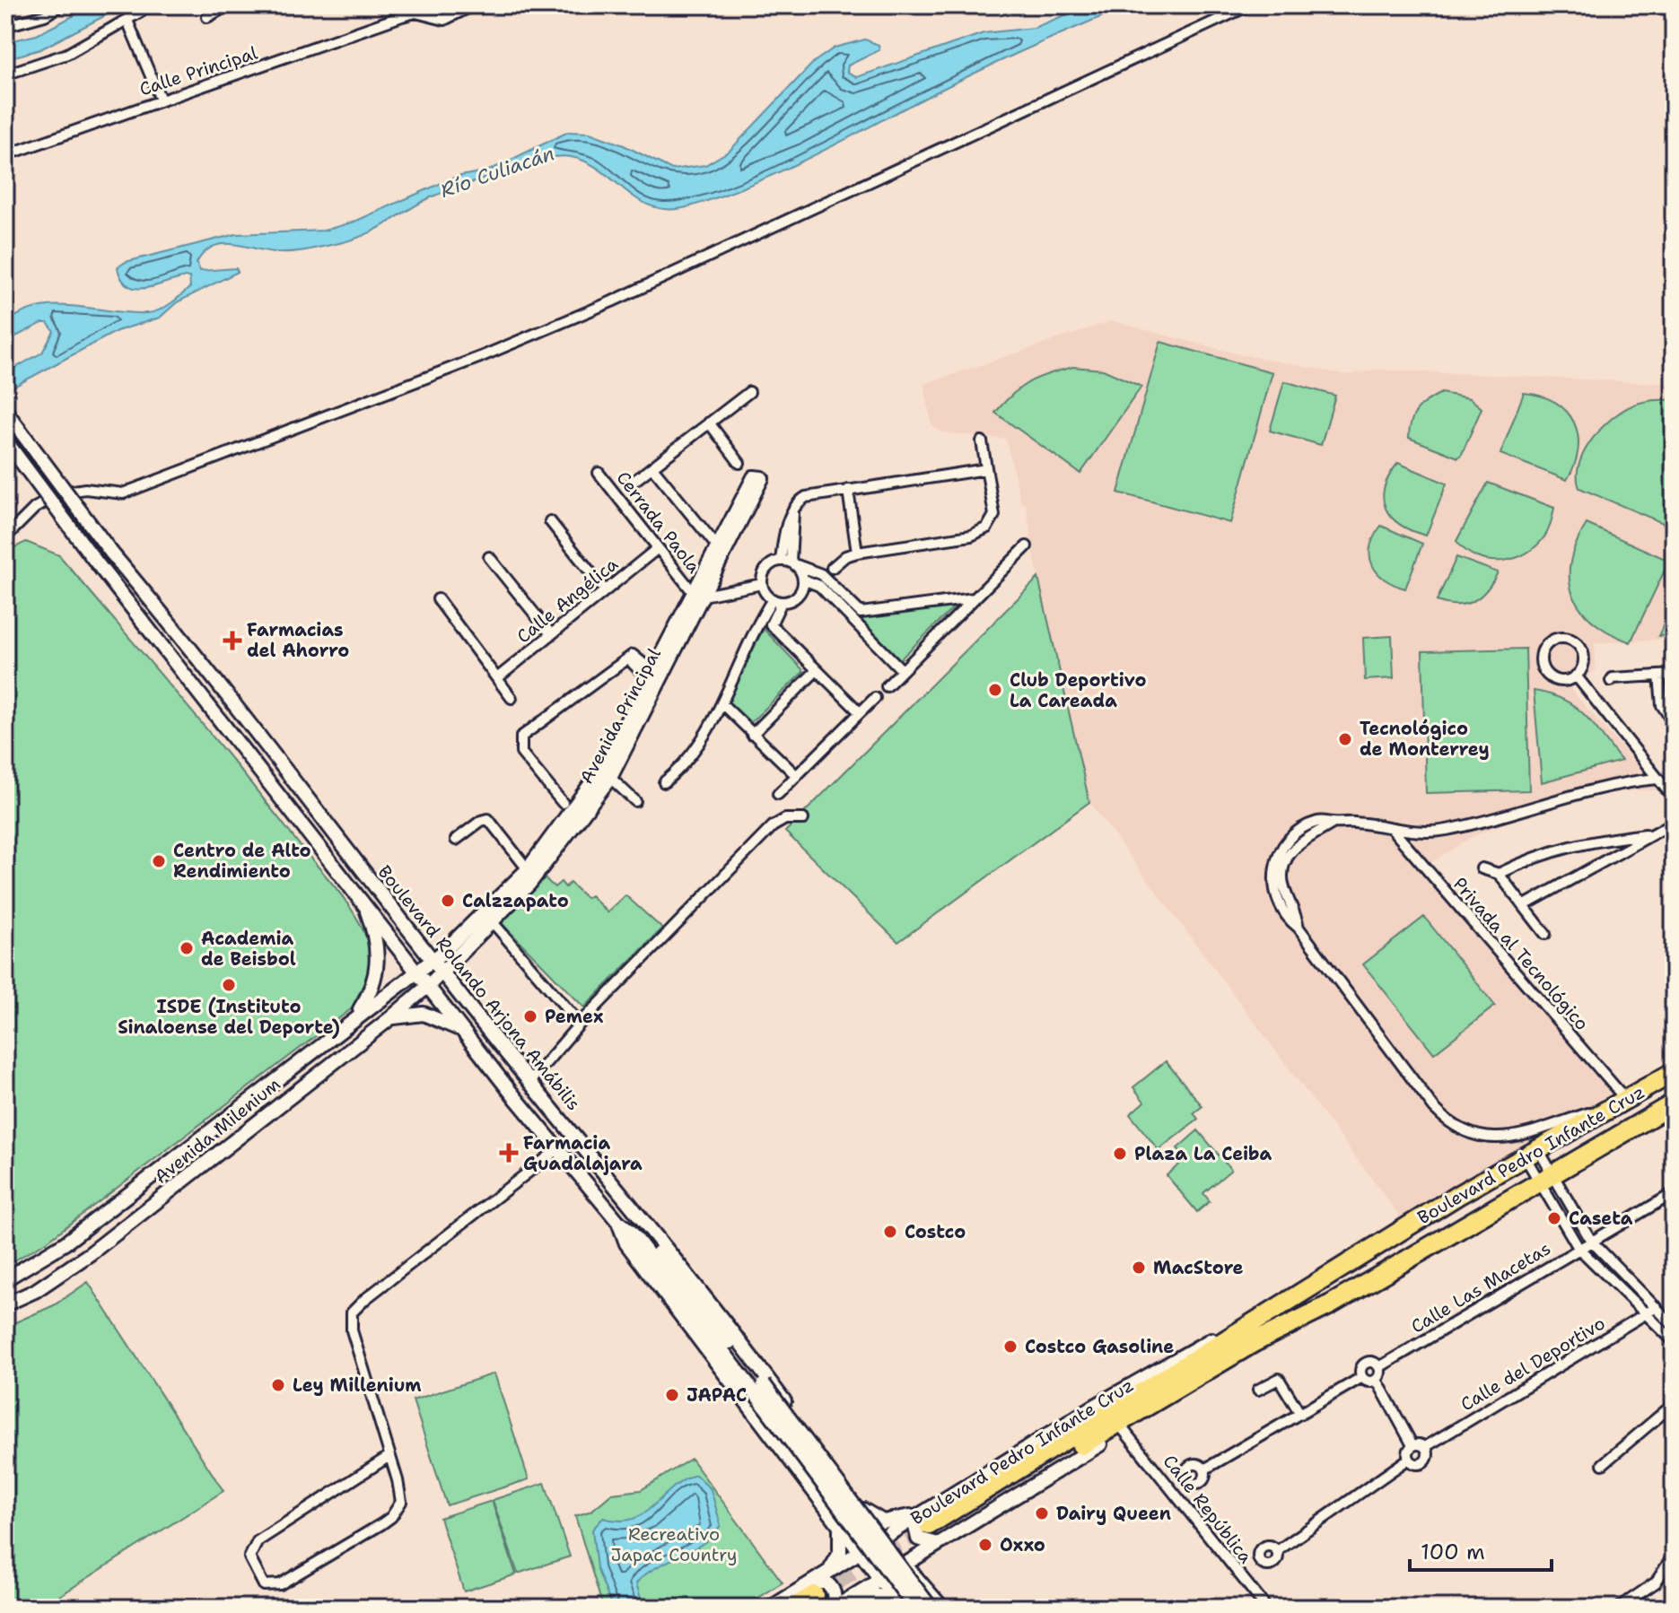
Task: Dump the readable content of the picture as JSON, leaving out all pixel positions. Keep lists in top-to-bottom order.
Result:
{
  "streets": {
    "highway": ["Boulevard Pedro Infante Cruz"],
    "street": [
      "Calle Principal",
      "Cerrada Paola",
      "Calle Angélica",
      "Avenida Principal",
      "Privada al Tecnológico",
      "Boulevard Rolando Arjona Amábilis",
      "Avenida Milenium",
      "Calle Las Macetas",
      "Calle del Deportivo",
      "Calle República"
    ]
  },
  "crossings": [
    ["Cerrada Paola", "Calle Angélica"],
    ["Cerrada Paola", "Avenida Principal"],
    ["Avenida Principal", "Boulevard Rolando Arjona Amábilis"],
    ["Avenida Principal", "Avenida Milenium"],
    ["Privada al Tecnológico", "Boulevard Pedro Infante Cruz"],
    ["Boulevard Rolando Arjona Amábilis", "Avenida Milenium"],
    ["Boulevard Rolando Arjona Amábilis", "Boulevard Pedro Infante Cruz"],
    ["Boulevard Pedro Infante Cruz", "Calle República"]
  ],
  "water": ["Río Culiacán"],
  "parks": ["Recreativo Japac Country"],
  "places": {
    "health": ["Farmacias del Ahorro", "Farmacia Guadalajara"],
    "other": [
      "Club Deportivo La Careada",
      "Tecnológico de Monterrey",
      "Centro de Alto Rendimiento",
      "Calzzapato",
      "Academia de Beisbol",
      "ISDE (Instituto Sinaloense del Deporte)",
      "Pemex",
      "Plaza La Ceiba",
      "Caseta",
      "Costco",
      "MacStore",
      "Costco Gasoline",
      "Ley Millenium",
      "JAPAC",
      "Dairy Queen",
      "Oxxo"
    ]
  },
  "scale_bar": "100 m"
}
